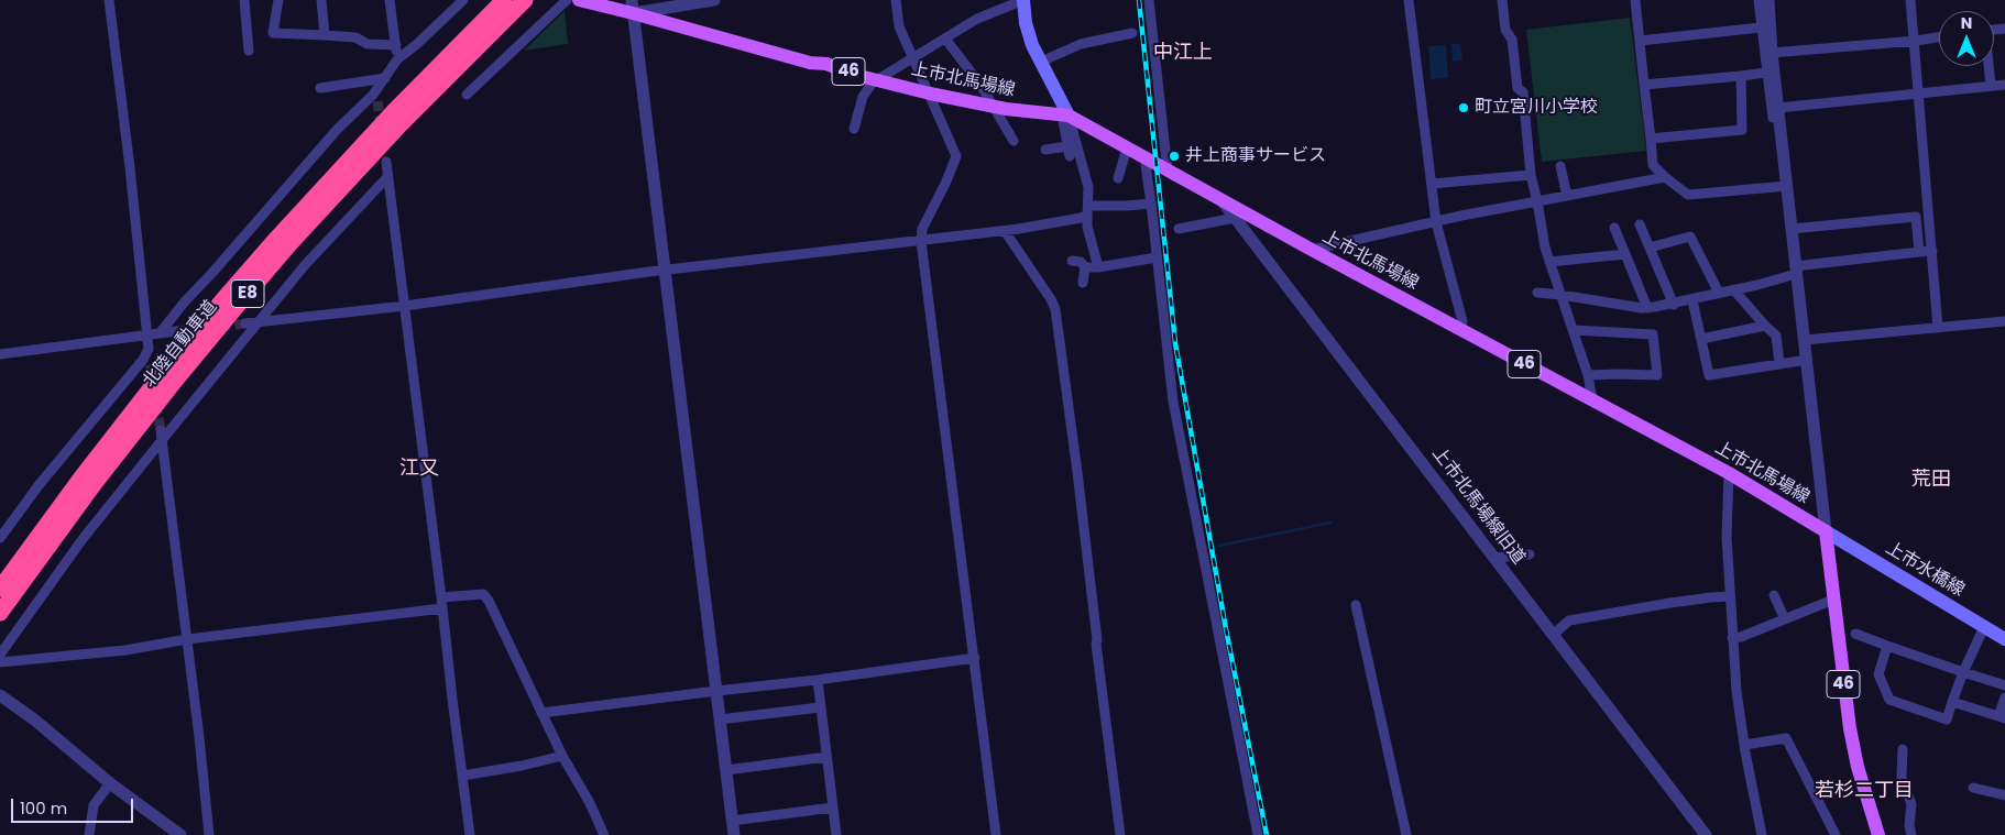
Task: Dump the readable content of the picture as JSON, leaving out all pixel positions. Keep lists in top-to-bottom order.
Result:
{
  "streets": {
    "highway": ["E8", "北陸自動車道"],
    "main road": ["46", "上市北馬場線", "上市水橋線"],
    "street": ["上市北馬場線旧道"]
  },
  "crossings": [
    ["46", "上市北馬場線"],
    ["46", "上市水橋線"],
    ["上市北馬場線", "上市北馬場線旧道"],
    ["上市北馬場線", "上市水橋線"]
  ],
  "districts": [
    "中江上",
    "江又",
    "荒田",
    "若杉二丁目"
  ],
  "places": ["町立宮川小学校", "井上商事サービス"],
  "scale_bar": "100 m",
  "north": "top"
}
